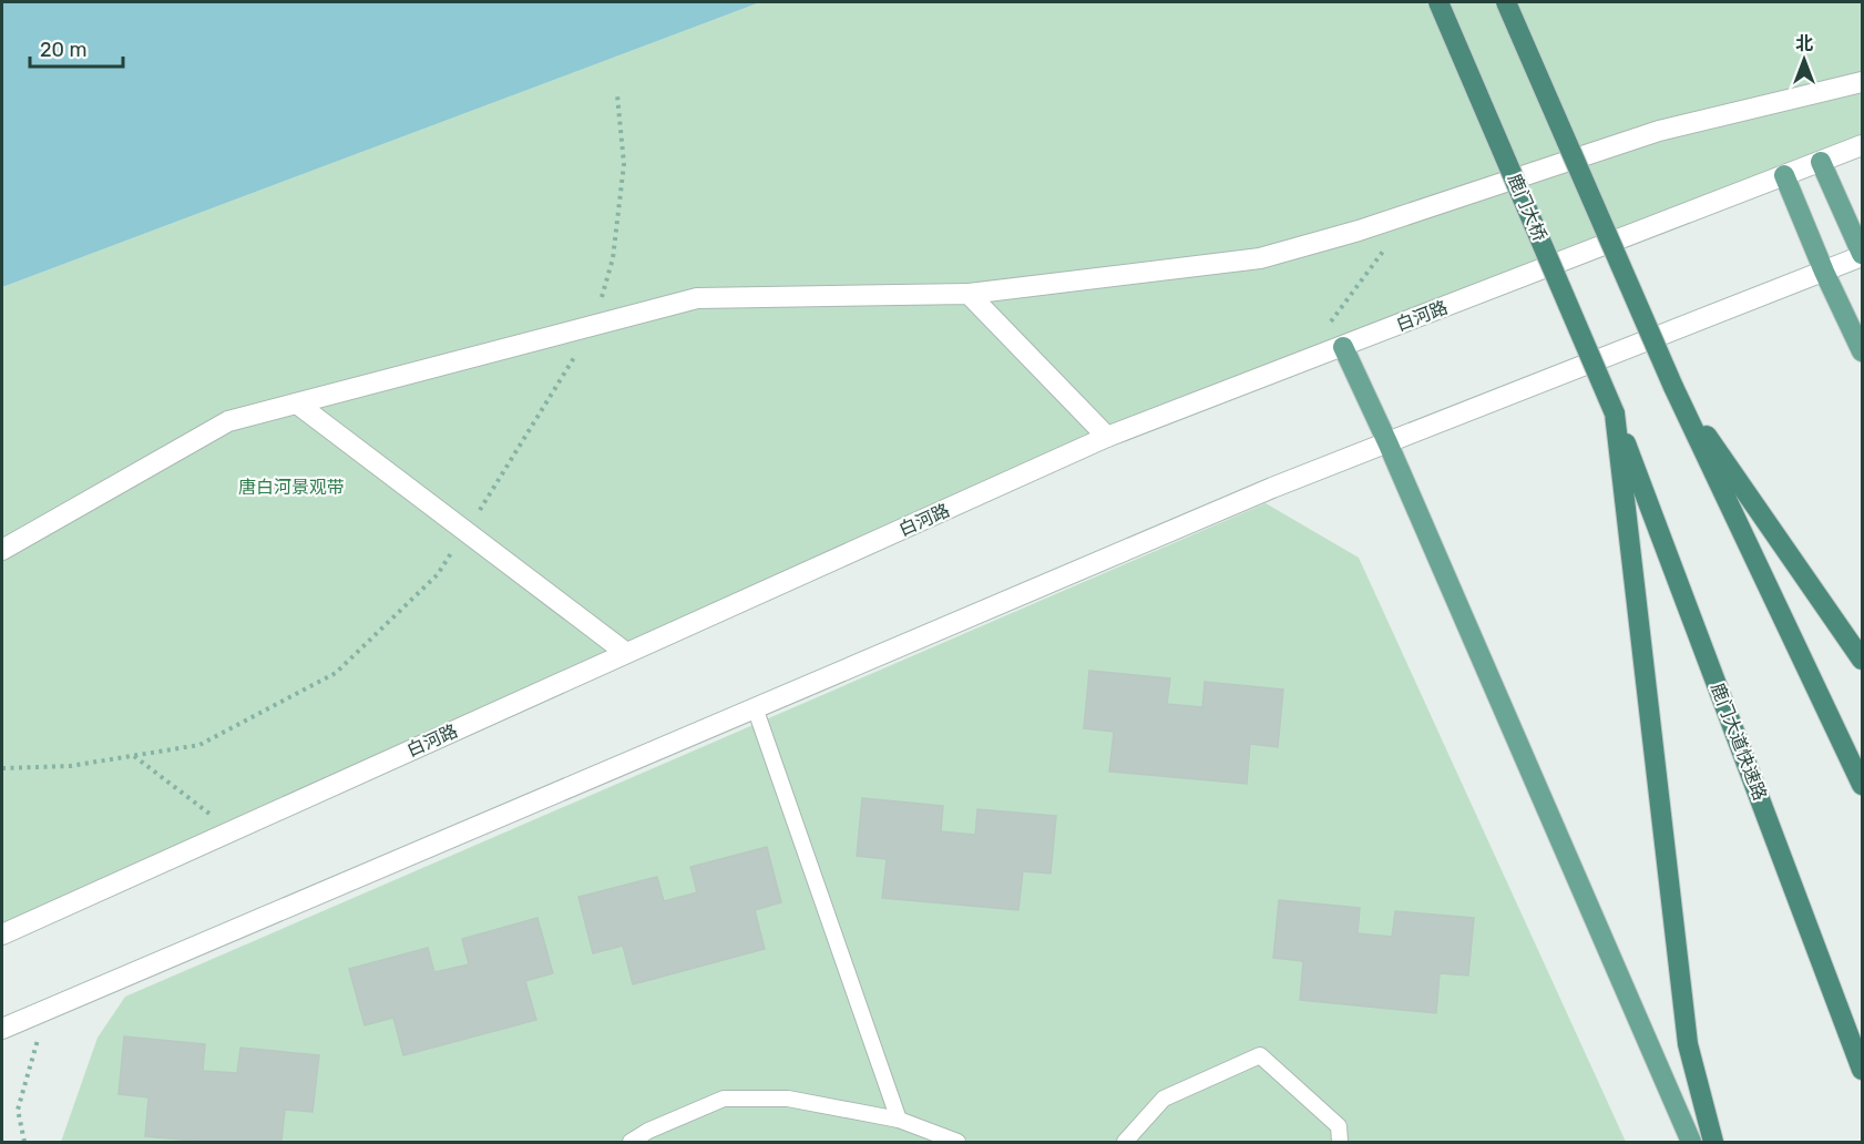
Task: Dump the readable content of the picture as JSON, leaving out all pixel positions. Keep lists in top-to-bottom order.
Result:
{
  "streets": {
    "highway": ["鹿门大桥", "鹿门大道快速路"],
    "street": ["白河路"]
  },
  "crossings": [
    ["鹿门大桥", "鹿门大道快速路"]
  ],
  "parks": ["唐白河景观带"],
  "scale_bar": "20 m",
  "north": "top"
}
